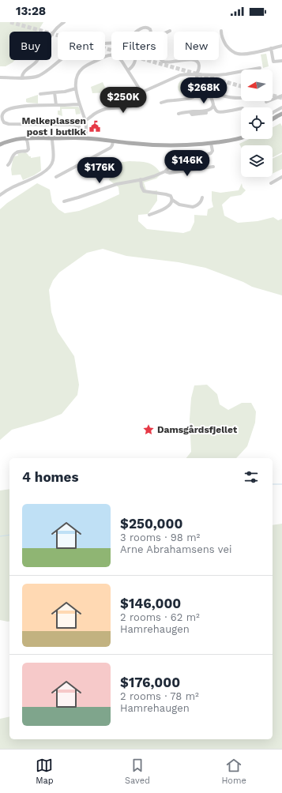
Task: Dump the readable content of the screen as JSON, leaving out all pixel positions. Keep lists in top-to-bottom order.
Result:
{
  "places": {
    "public building": ["Melkeplassen post i butikk"],
    "place": ["Damsgårdsfjellet"]
  },
  "north": "left",
  "page": {
    "status": "13:28",
    "chip": [
      "Buy",
      "Rent",
      "Filters",
      "New"
    ],
    "price": [
      "$268K",
      "$250K",
      "$146K",
      "$176K"
    ],
    "heading": "4 homes",
    "list": [
      {
        "name": "$250,000",
        "note": "3 rooms · 98 m² · Arne Abrahamsens vei"
      },
      {
        "name": "$146,000",
        "note": "2 rooms · 62 m² · Hamrehaugen"
      },
      {
        "name": "$176,000",
        "note": "2 rooms · 78 m² · Hamrehaugen"
      }
    ],
    "tabs": ["Map", "Saved", "Home"]
  }
}
